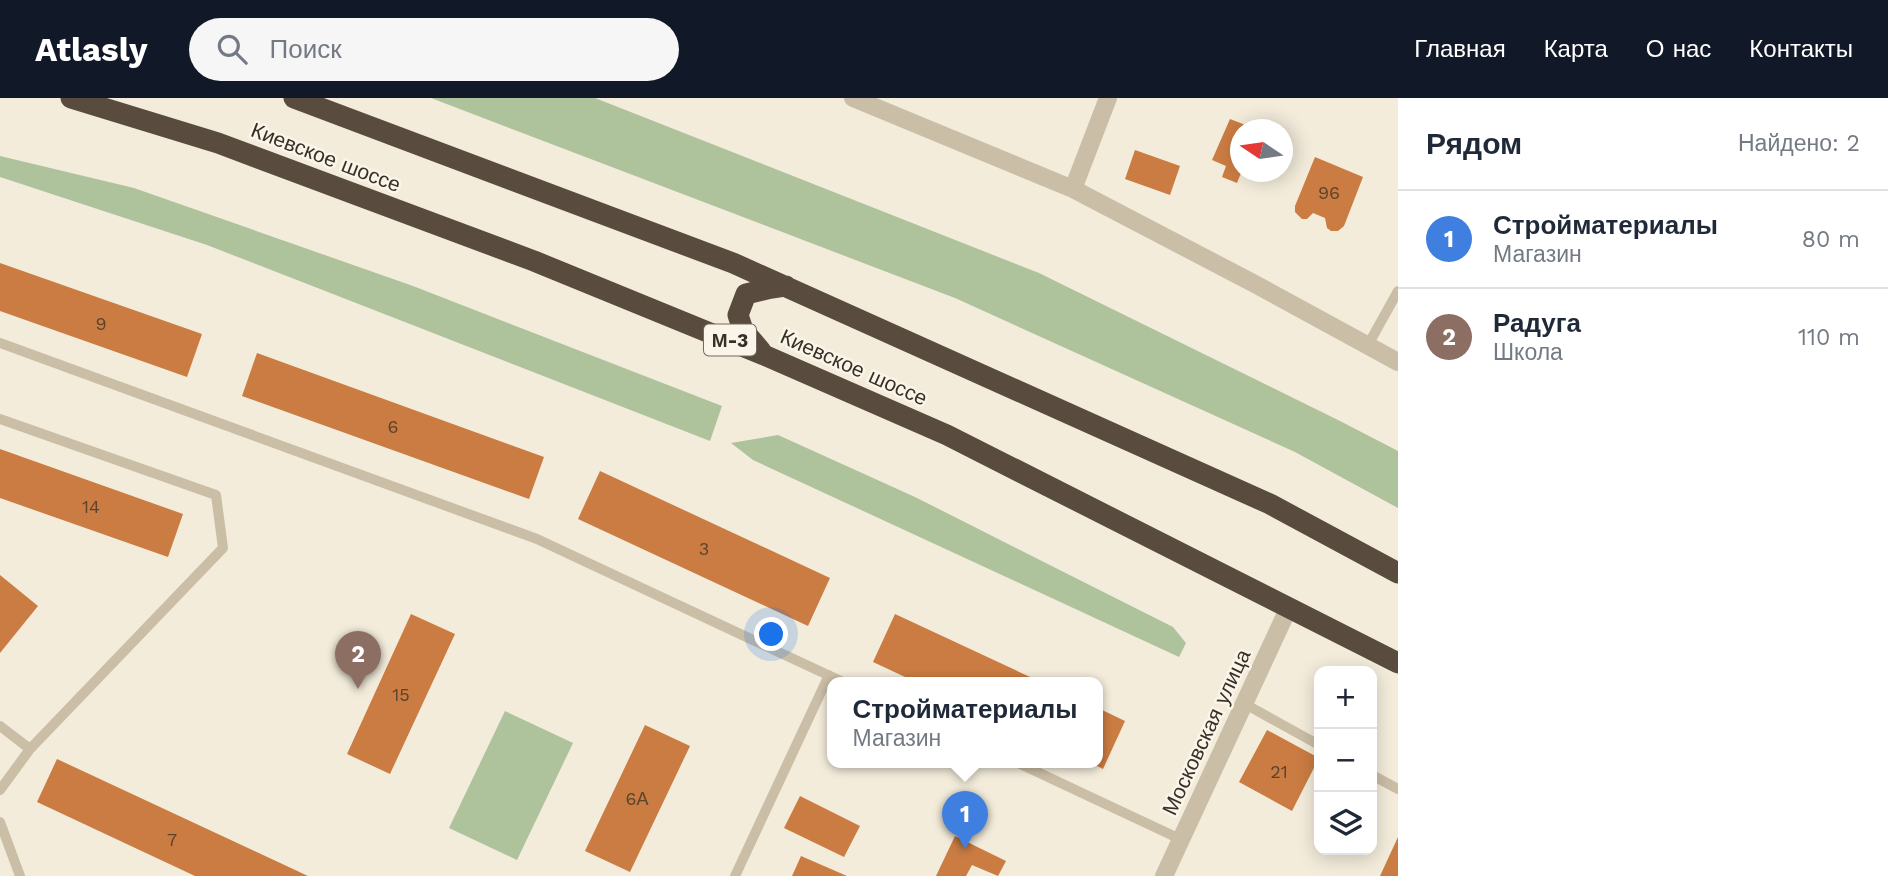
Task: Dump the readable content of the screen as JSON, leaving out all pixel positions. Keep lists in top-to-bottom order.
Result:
{
  "streets": {
    "highway": ["Киевское шоссе", "М-3"],
    "street": ["Московская улица"]
  },
  "crossings": [
    ["Киевское шоссе", "Московская улица"]
  ],
  "house_numbers": [
    "96",
    "9",
    "6",
    "14",
    "3",
    "15",
    "21",
    "6А",
    "7"
  ],
  "north": "left",
  "page": {
    "header": "Atlasly",
    "search": "Поиск",
    "nav": [
      "Главная",
      "Карта",
      "О нас",
      "Контакты"
    ],
    "heading": ["Рядом", "Найдено: 2"],
    "list": [
      {
        "mark": "1",
        "name": "Стройматериалы",
        "note": "Магазин",
        "value": "80 m"
      },
      {
        "mark": "2",
        "name": "Радуга",
        "note": "Школа",
        "value": "110 m"
      }
    ],
    "pins": ["2", "1"],
    "map_buttons": ["+", "−"],
    "popup": ["Стройматериалы", "Магазин"]
  }
}
